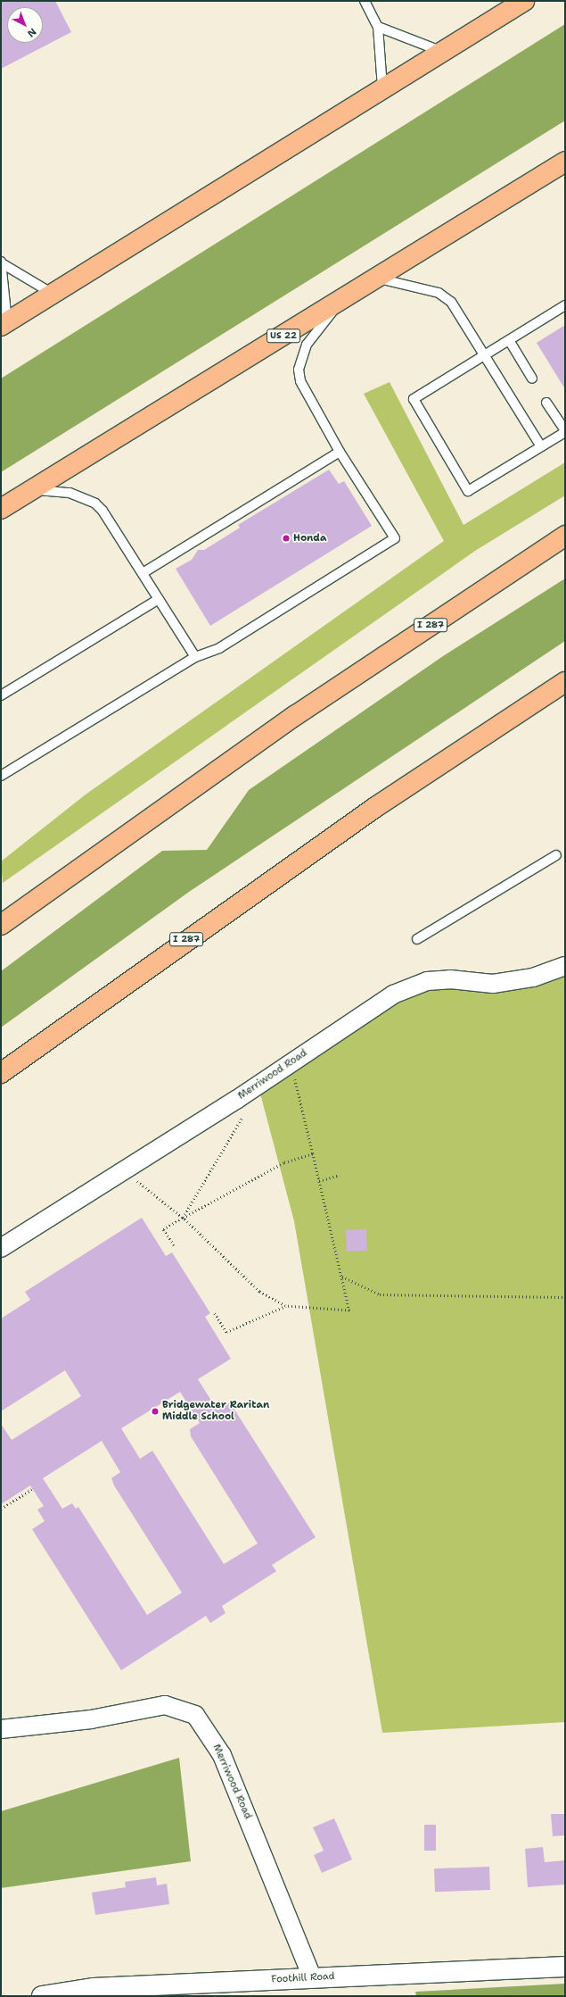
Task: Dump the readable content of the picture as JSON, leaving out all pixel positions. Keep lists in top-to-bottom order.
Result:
{
  "streets": {
    "highway": ["US 22", "I 287"],
    "street": ["Merriwood Road", "Foothill Road"]
  },
  "crossings": [
    ["Merriwood Road", "Foothill Road"]
  ],
  "places": ["Honda", "Bridgewater Raritan Middle School"],
  "north": "bottom right"
}
